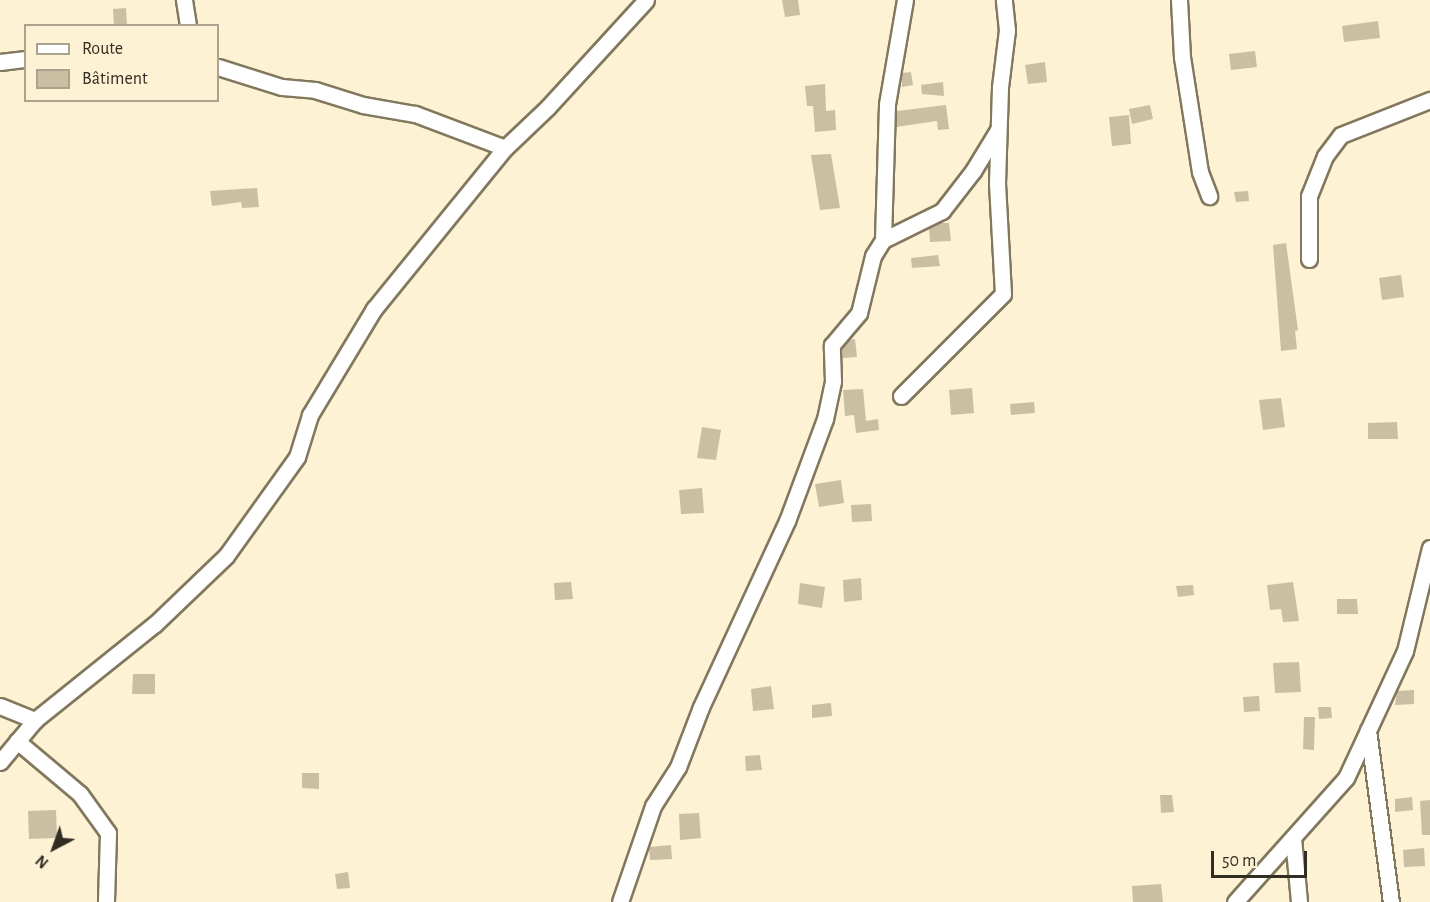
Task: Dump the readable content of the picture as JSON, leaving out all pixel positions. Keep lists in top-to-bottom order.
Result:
{
  "legend": ["Route", "Bâtiment"],
  "scale_bar": "50 m",
  "north": "bottom left"
}
